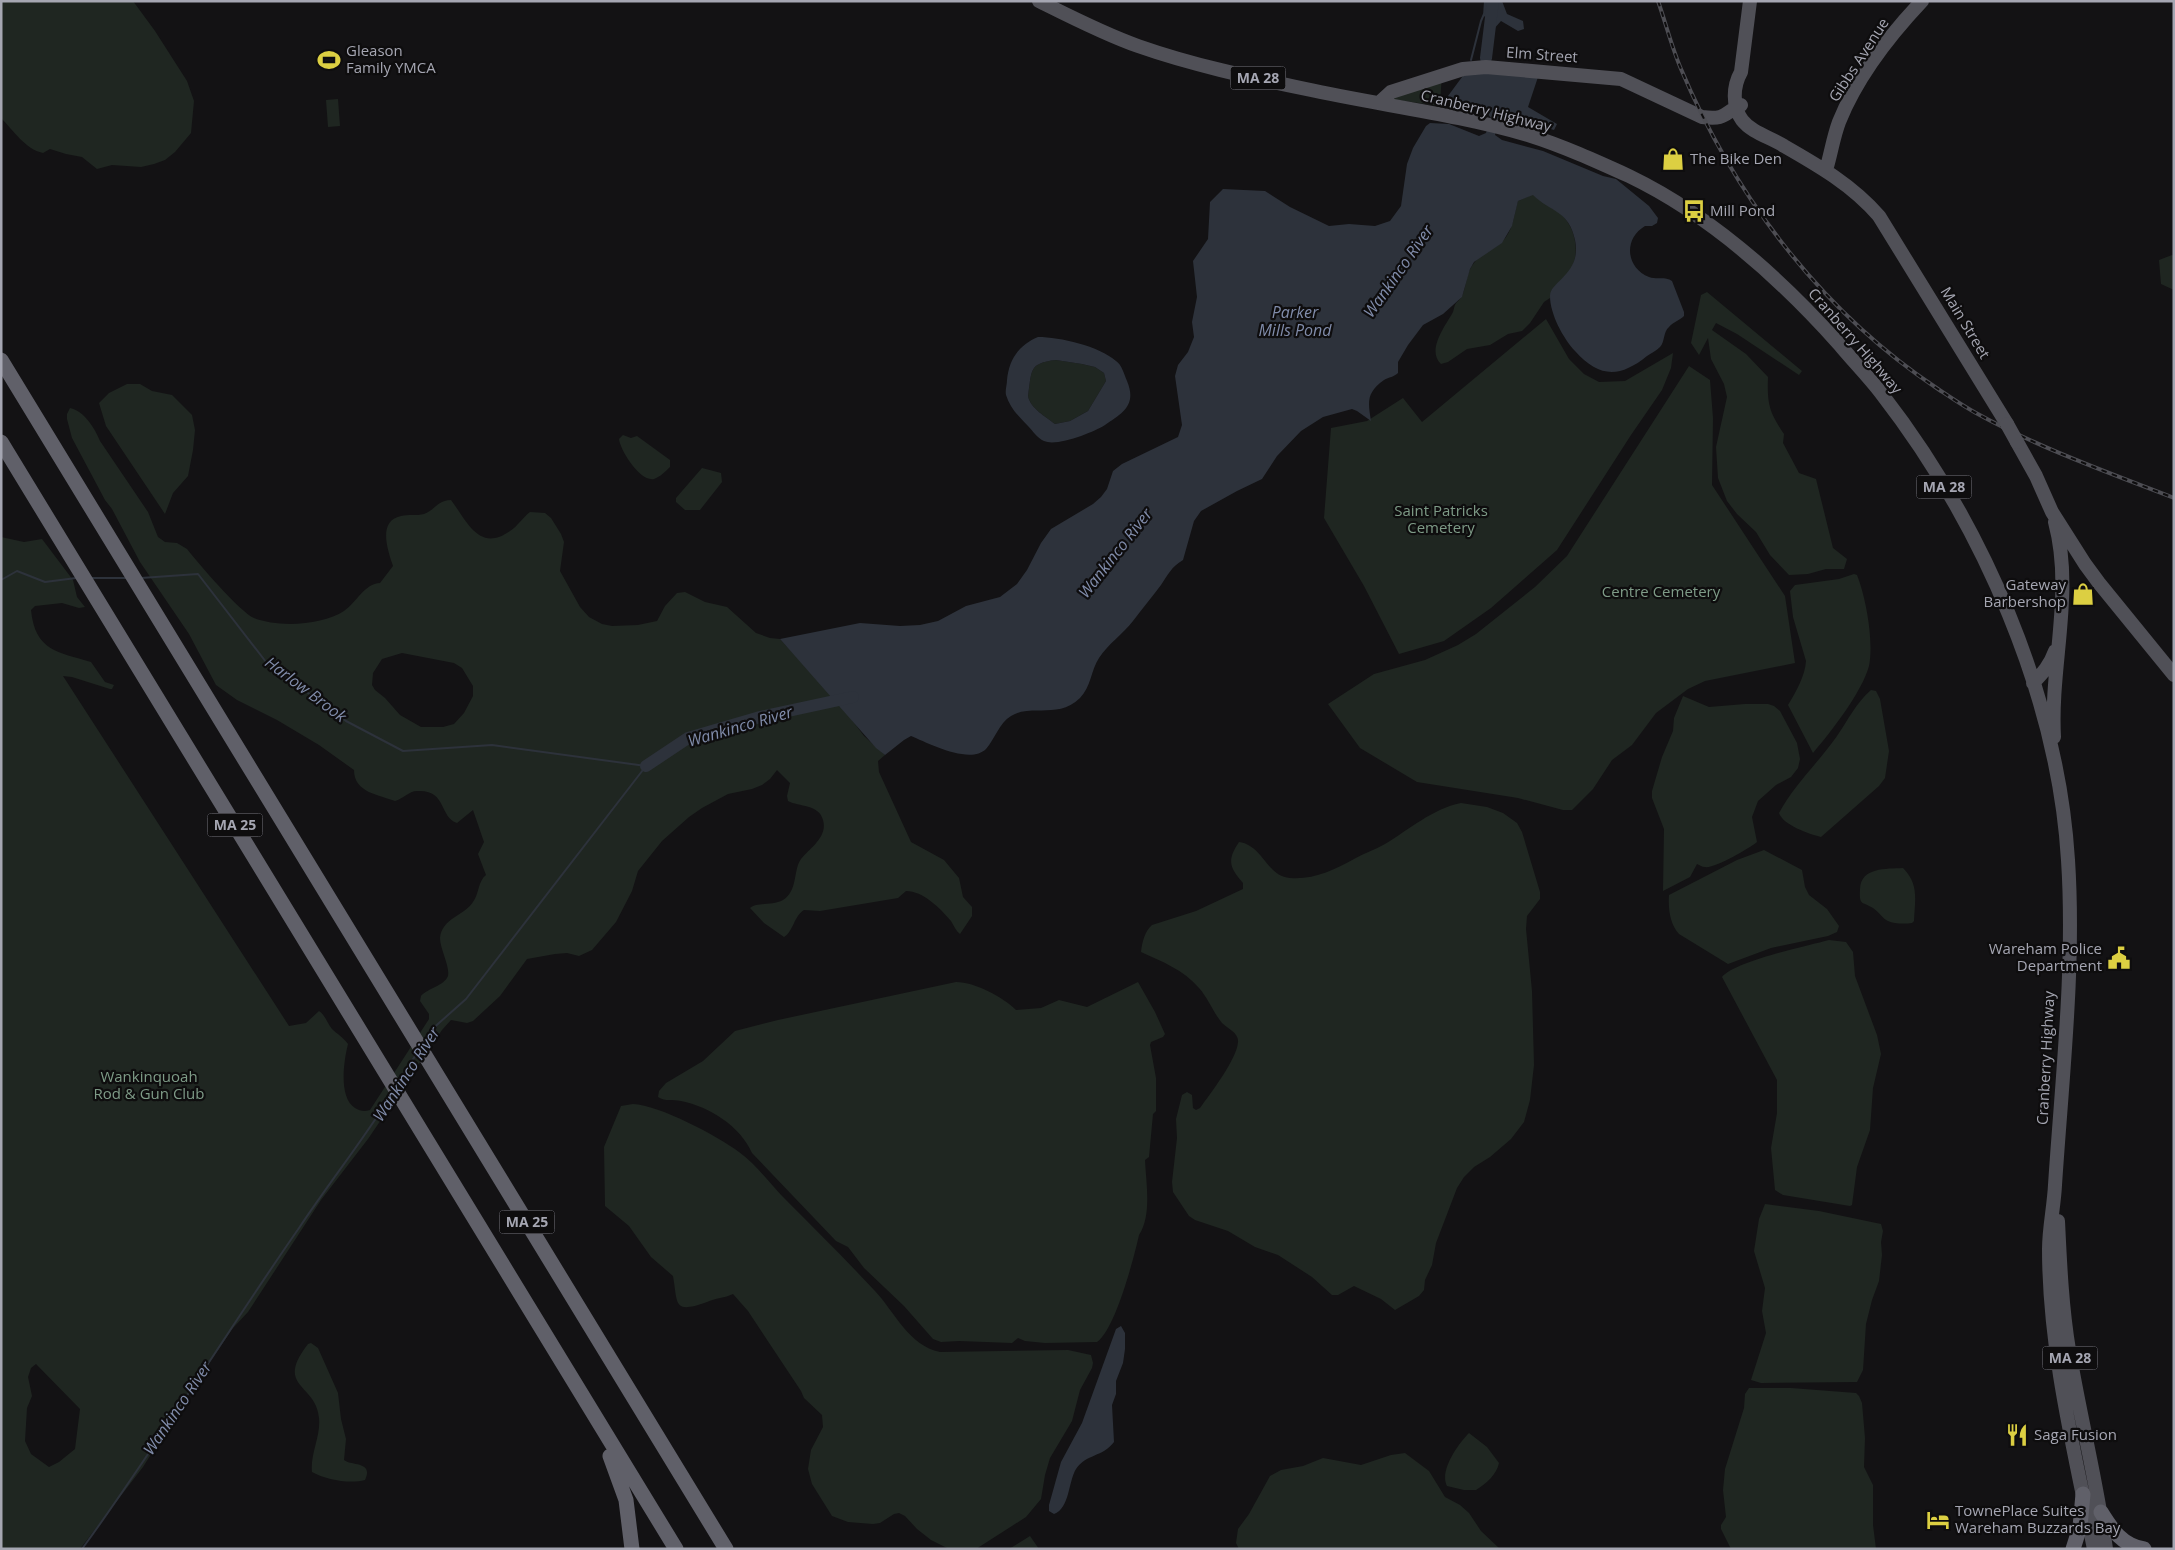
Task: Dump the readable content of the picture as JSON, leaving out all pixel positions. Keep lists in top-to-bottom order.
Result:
{
  "streets": {
    "highway": ["MA 25"],
    "main road": [
      "Elm Street",
      "Gibbs Avenue",
      "MA 28",
      "Cranberry Highway",
      "Main Street"
    ]
  },
  "crossings": [
    ["Elm Street", "Cranberry Highway"],
    ["Elm Street", "Main Street"],
    ["Gibbs Avenue", "Main Street"]
  ],
  "water": ["Wankinco River", "Parker Mills Pond", "Harlow Brook"],
  "parks": ["Saint Patricks Cemetery", "Centre Cemetery", "Wankinquoah Rod & Gun Club"],
  "places": {
    "sports": ["Gleason Family YMCA"],
    "shop": ["The Bike Den", "Gateway Barbershop"],
    "bus stop": ["Mill Pond"],
    "public building": ["Wareham Police Department"],
    "restaurant": ["Saga Fusion"],
    "hotel": ["TownePlace Suites Wareham Buzzards Bay"]
  }
}
